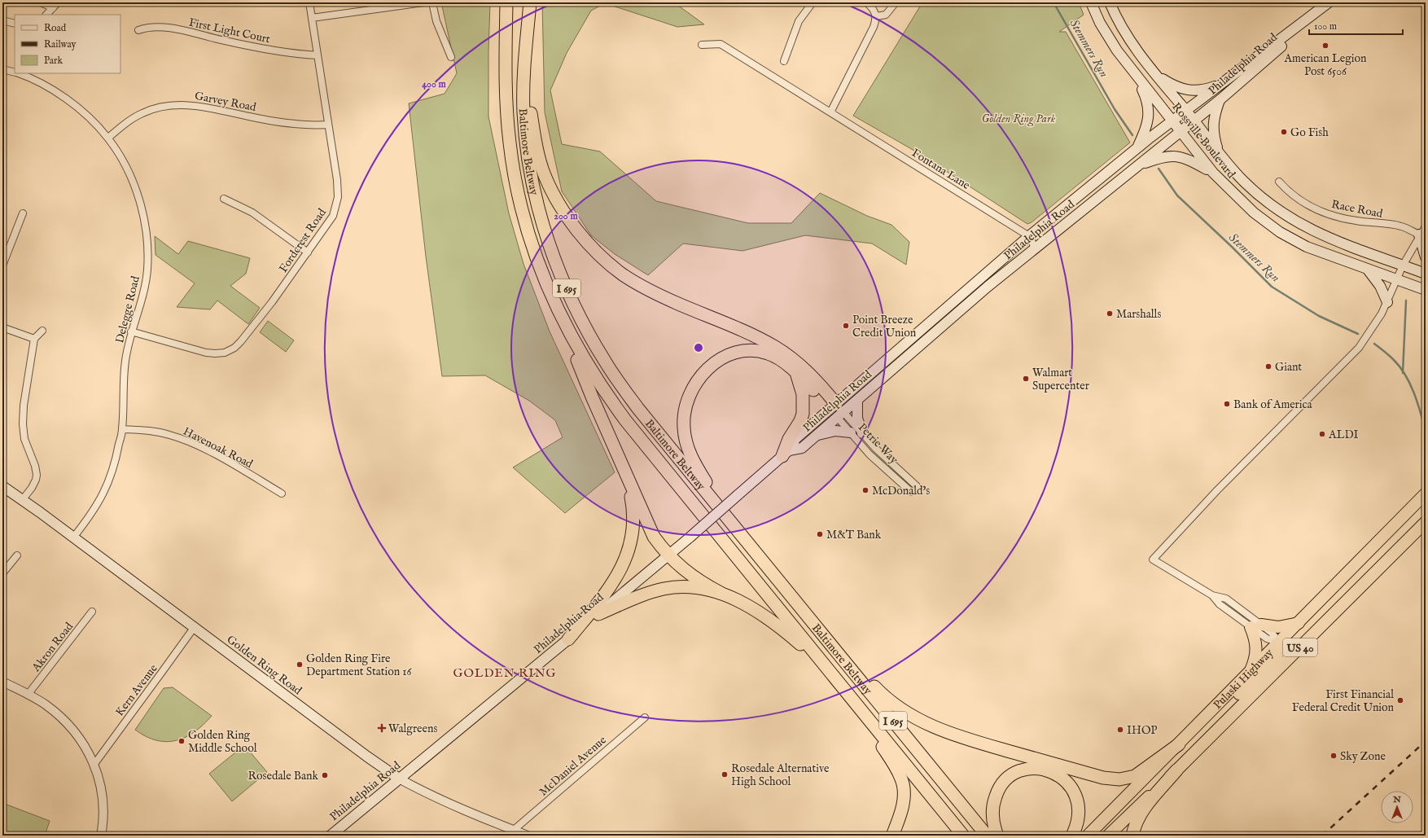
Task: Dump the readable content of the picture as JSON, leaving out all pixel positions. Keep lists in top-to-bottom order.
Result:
{
  "streets": {
    "highway": [
      "Baltimore Beltway",
      "I 695",
      "US 40",
      "Pulaski Highway"
    ],
    "main road": ["Philadelphia Road", "Rossville Boulevard", "Golden Ring Road"],
    "street": [
      "First Light Court",
      "Garvey Road",
      "Fontana Lane",
      "Race Road",
      "Fordcrest Road",
      "Delegge Road",
      "Petrie Way",
      "Havenoak Road",
      "Akron Road",
      "Kern Avenue",
      "McDaniel Avenue"
    ]
  },
  "crossings": [
    ["First Light Court", "Fordcrest Road"],
    ["Philadelphia Road", "Rossville Boulevard"],
    ["Philadelphia Road", "Fontana Lane"],
    ["Philadelphia Road", "Petrie Way"],
    ["Philadelphia Road", "Golden Ring Road"],
    ["Garvey Road", "Fordcrest Road"],
    ["Garvey Road", "Delegge Road"],
    ["Fordcrest Road", "Delegge Road"],
    ["Delegge Road", "Havenoak Road"],
    ["Delegge Road", "Golden Ring Road"],
    ["Golden Ring Road", "Kern Avenue"],
    ["Golden Ring Road", "McDaniel Avenue"]
  ],
  "districts": ["GOLDEN RING"],
  "water": ["Stemmers Run"],
  "parks": ["Golden Ring Park"],
  "places": {
    "other": [
      "American Legion Post 6506",
      "Go Fish",
      "Marshalls",
      "Point Breeze Credit Union",
      "Giant",
      "Walmart Supercenter",
      "Bank of America",
      "ALDI",
      "McDonald's",
      "M&T Bank",
      "Golden Ring Fire Department Station 16",
      "First Financial Federal Credit Union",
      "IHOP",
      "Golden Ring Middle School",
      "Sky Zone",
      "Rosedale Alternative High School",
      "Rosedale Bank"
    ],
    "health": ["Walgreens"]
  },
  "legend": ["Road", "Railway", "Park"],
  "scale_bar": "100 m",
  "north": "top",
  "rings": ["400 m", "200 m"]
}
